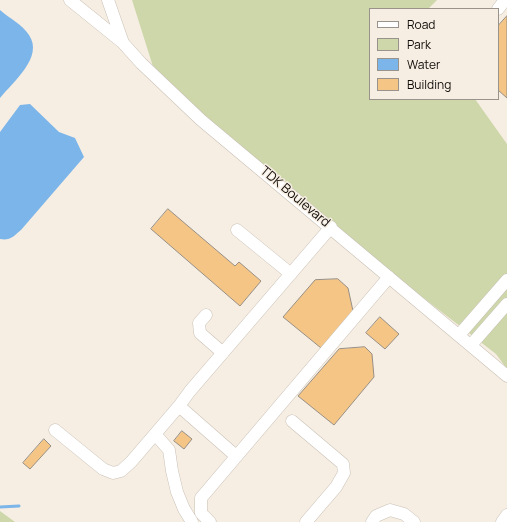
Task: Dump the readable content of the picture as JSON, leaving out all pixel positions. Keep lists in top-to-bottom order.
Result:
{
  "streets": {
    "street": ["TDK Boulevard"]
  },
  "legend": [
    "Road",
    "Park",
    "Water",
    "Building"
  ]
}
